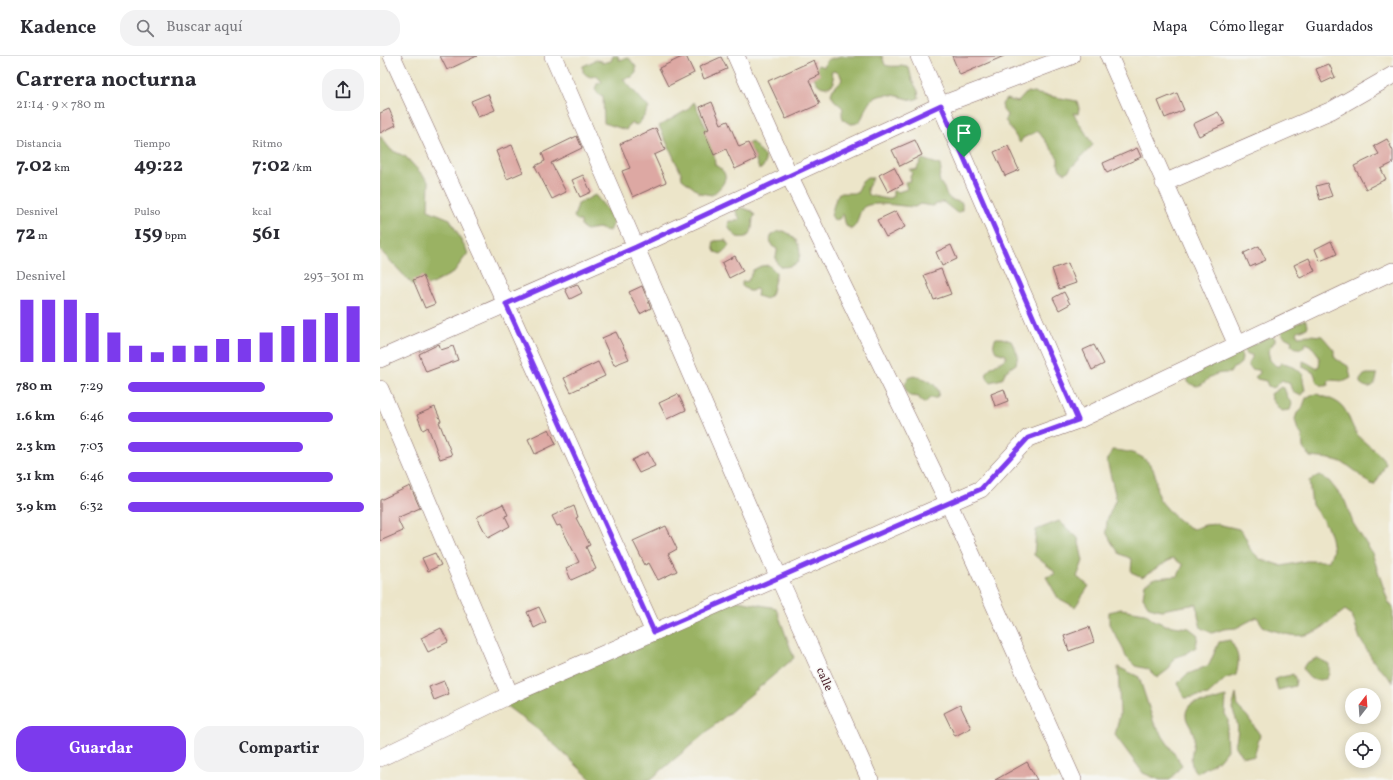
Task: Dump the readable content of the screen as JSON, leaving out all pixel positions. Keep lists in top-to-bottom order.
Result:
{
  "streets": {
    "street": ["calle"]
  },
  "north": "top",
  "page": {
    "header": "Kadence",
    "search": "Buscar aquí",
    "nav": ["Mapa", "Cómo llegar", "Guardados"],
    "heading": ["Carrera nocturna", "21:14 · 9 × 780 m"],
    "stats": [
      ["Distancia", "7.02 km"],
      ["Tiempo", "49:22"],
      ["Ritmo", "7:02 /km"],
      ["Desnivel", "72 m"],
      ["Pulso", "159 bpm"],
      ["kcal", "561"]
    ],
    "chart": ["Desnivel", "293–301 m"],
    "list": [
      {
        "name": "780 m",
        "note": "7:29"
      },
      {
        "name": "1.6 km",
        "note": "6:46"
      },
      {
        "name": "2.3 km",
        "note": "7:03"
      },
      {
        "name": "3.1 km",
        "note": "6:46"
      },
      {
        "name": "3.9 km",
        "note": "6:32"
      }
    ],
    "buttons": ["Guardar", "Compartir"]
  }
}
